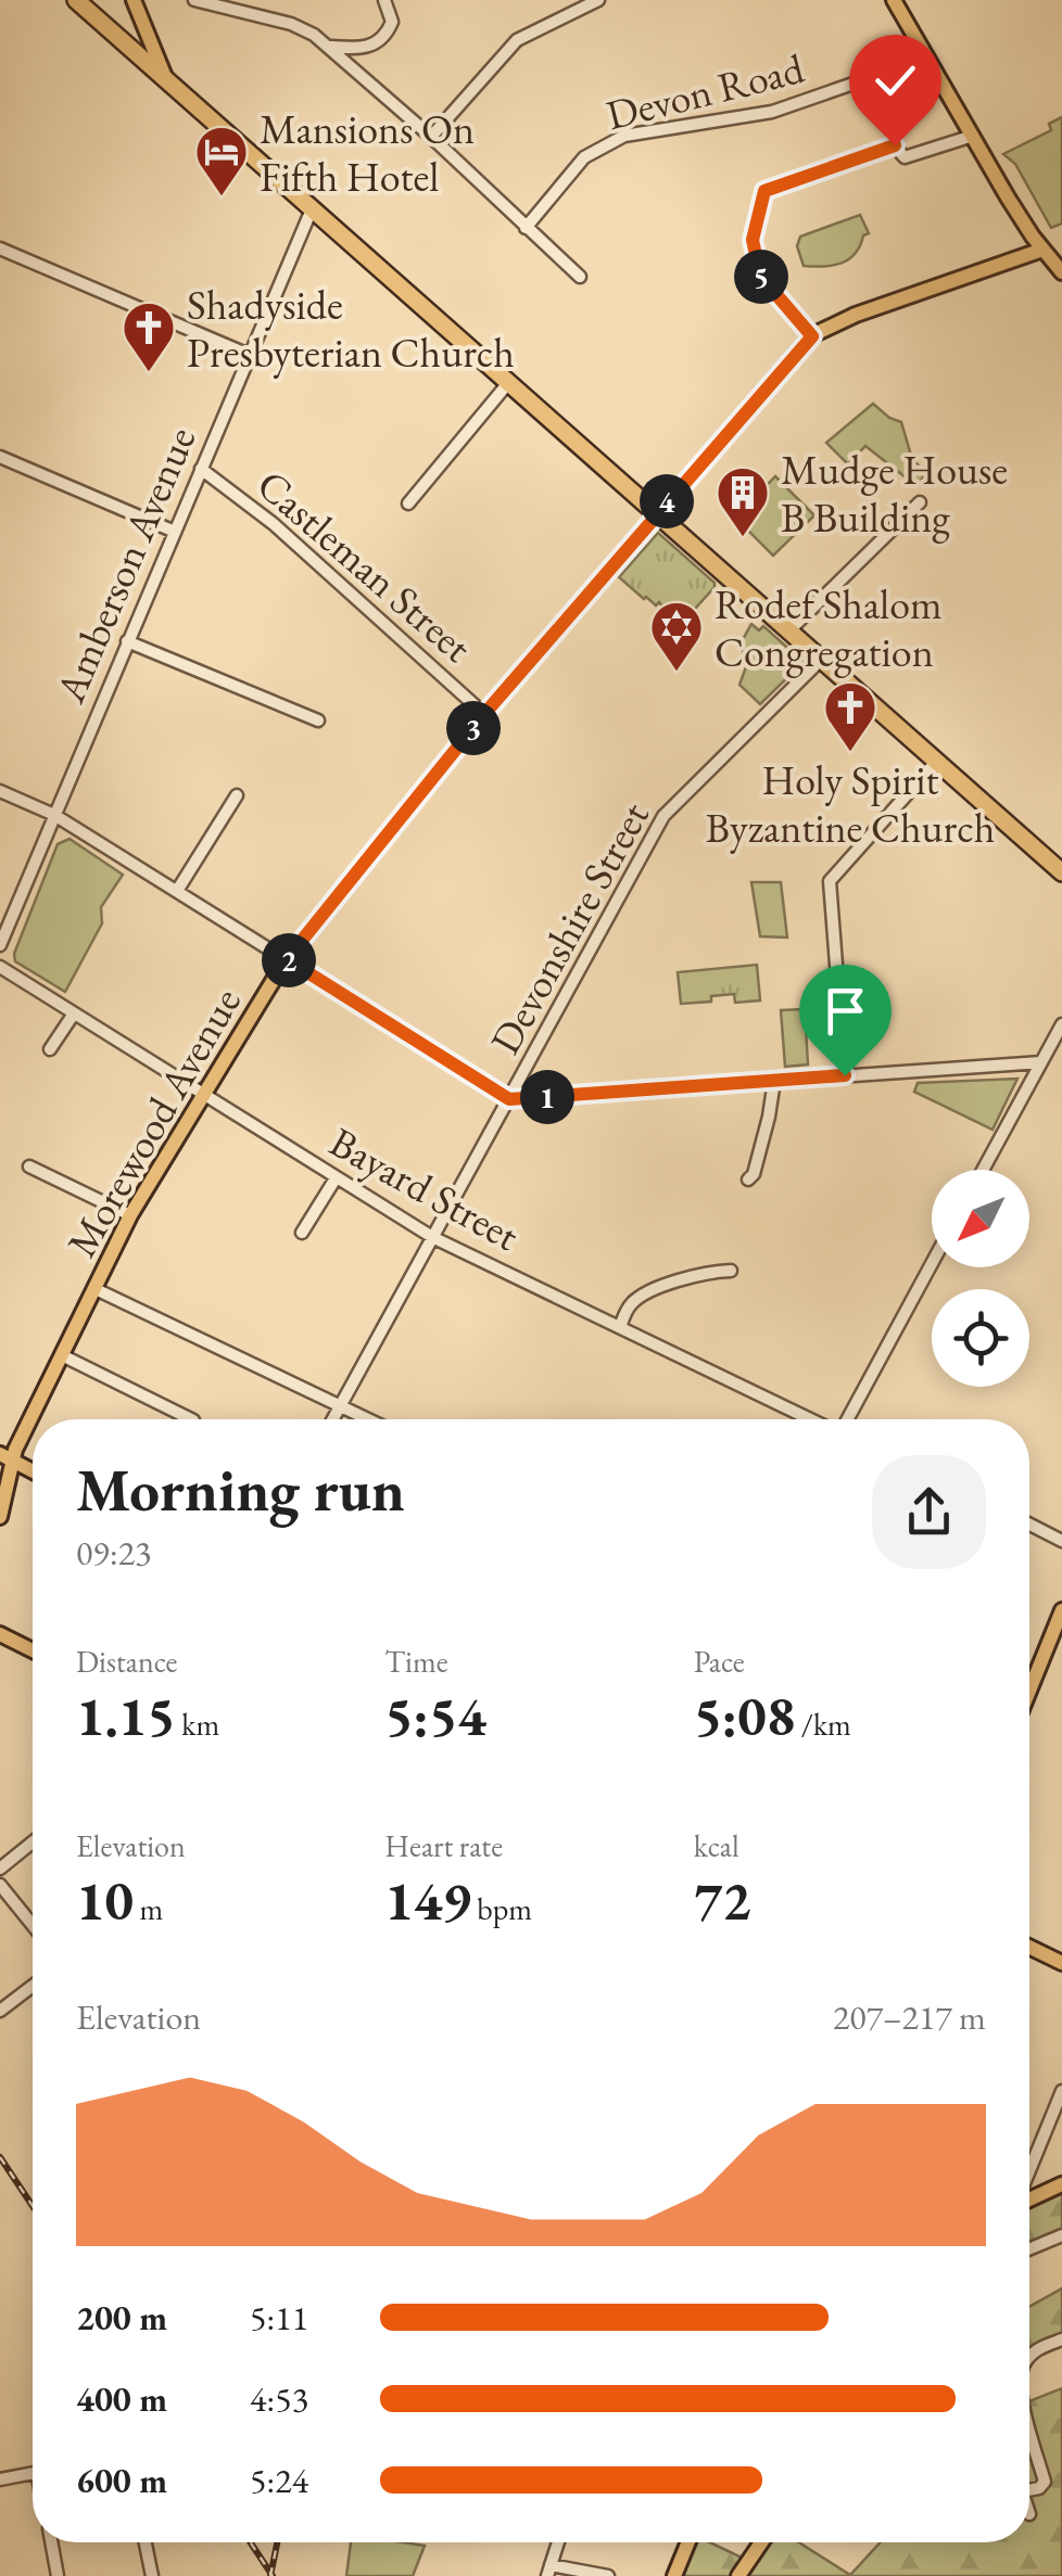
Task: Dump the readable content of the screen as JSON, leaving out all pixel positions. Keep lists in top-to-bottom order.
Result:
{
  "streets": {
    "main road": ["Morewood Avenue"],
    "street": [
      "Devon Road",
      "Amberson Avenue",
      "Castleman Street",
      "Devonshire Street",
      "Bayard Street"
    ]
  },
  "crossings": [
    ["Amberson Avenue", "Castleman Street"],
    ["Castleman Street", "Morewood Avenue"],
    ["Devonshire Street", "Bayard Street"],
    ["Morewood Avenue", "Bayard Street"]
  ],
  "places": {
    "hotel": ["Mansions On Fifth Hotel"],
    "church": ["Shadyside Presbyterian Church", "Holy Spirit Byzantine Church"],
    "building": ["Mudge House B Building"],
    "synagogue": ["Rodef Shalom Congregation"]
  },
  "north": "bottom left",
  "page": {
    "pins": [
      "5",
      "4",
      "3",
      "2",
      "1"
    ],
    "heading": ["Morning run", "09:23"],
    "stats": [
      ["Distance", "1.15 km"],
      ["Time", "5:54"],
      ["Pace", "5:08 /km"],
      ["Elevation", "10 m"],
      ["Heart rate", "149 bpm"],
      ["kcal", "72"]
    ],
    "chart": ["Elevation", "207–217 m"],
    "list": [
      {
        "name": "200 m",
        "note": "5:11"
      },
      {
        "name": "400 m",
        "note": "4:53"
      },
      {
        "name": "600 m",
        "note": "5:24"
      }
    ]
  }
}
